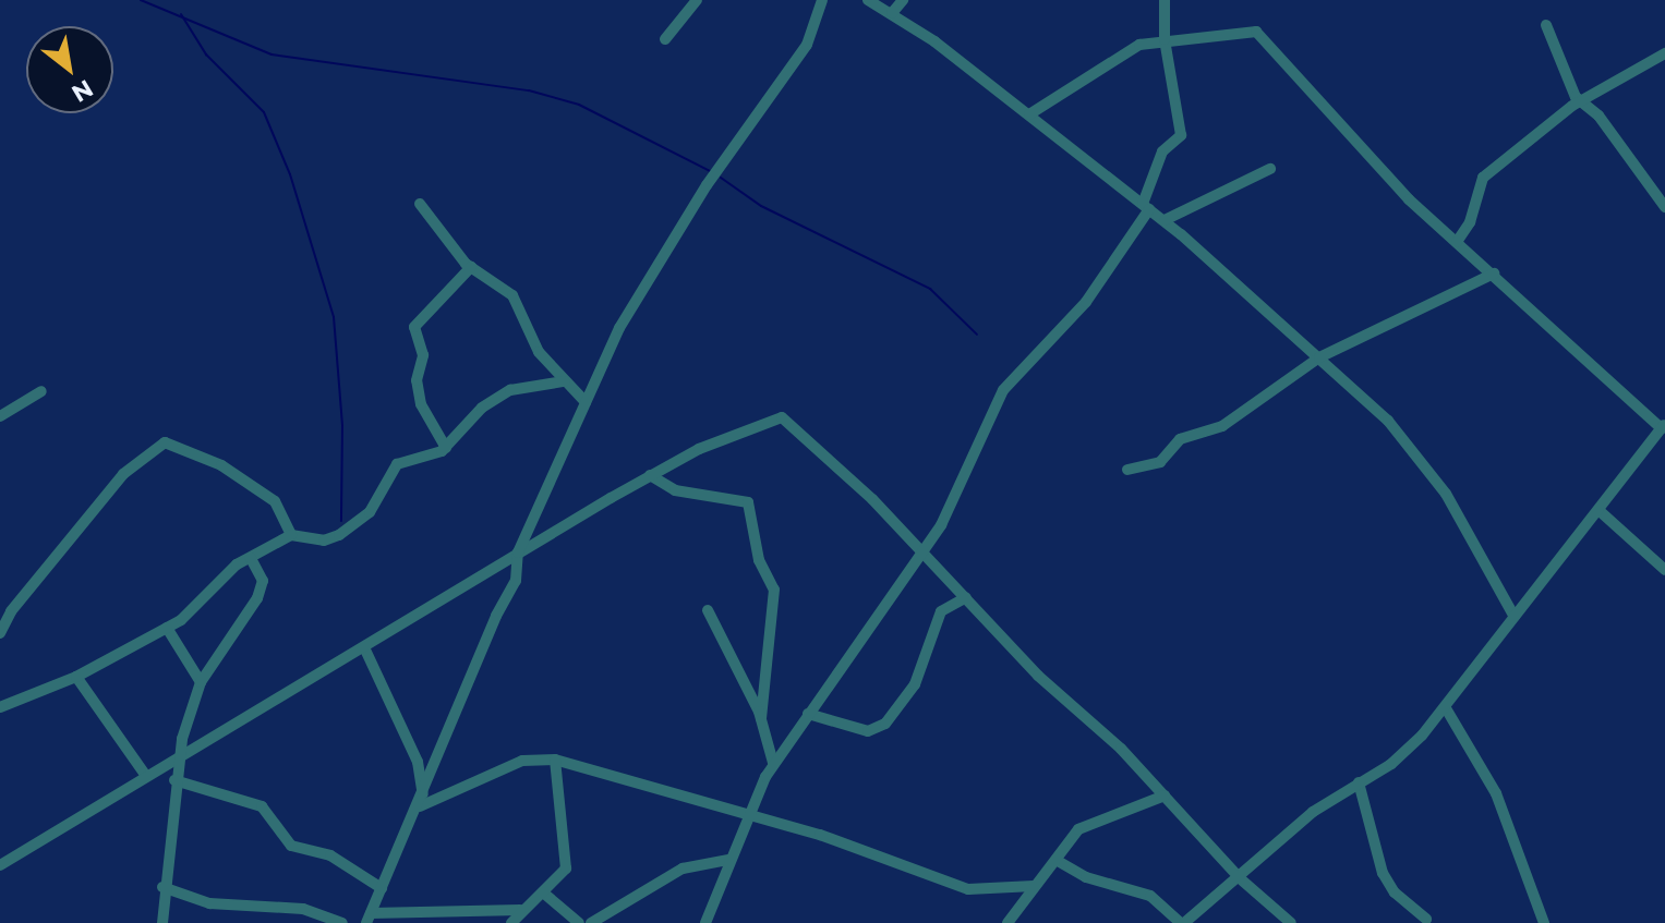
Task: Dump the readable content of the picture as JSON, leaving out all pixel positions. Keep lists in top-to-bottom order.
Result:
{
  "north": "bottom right"
}
